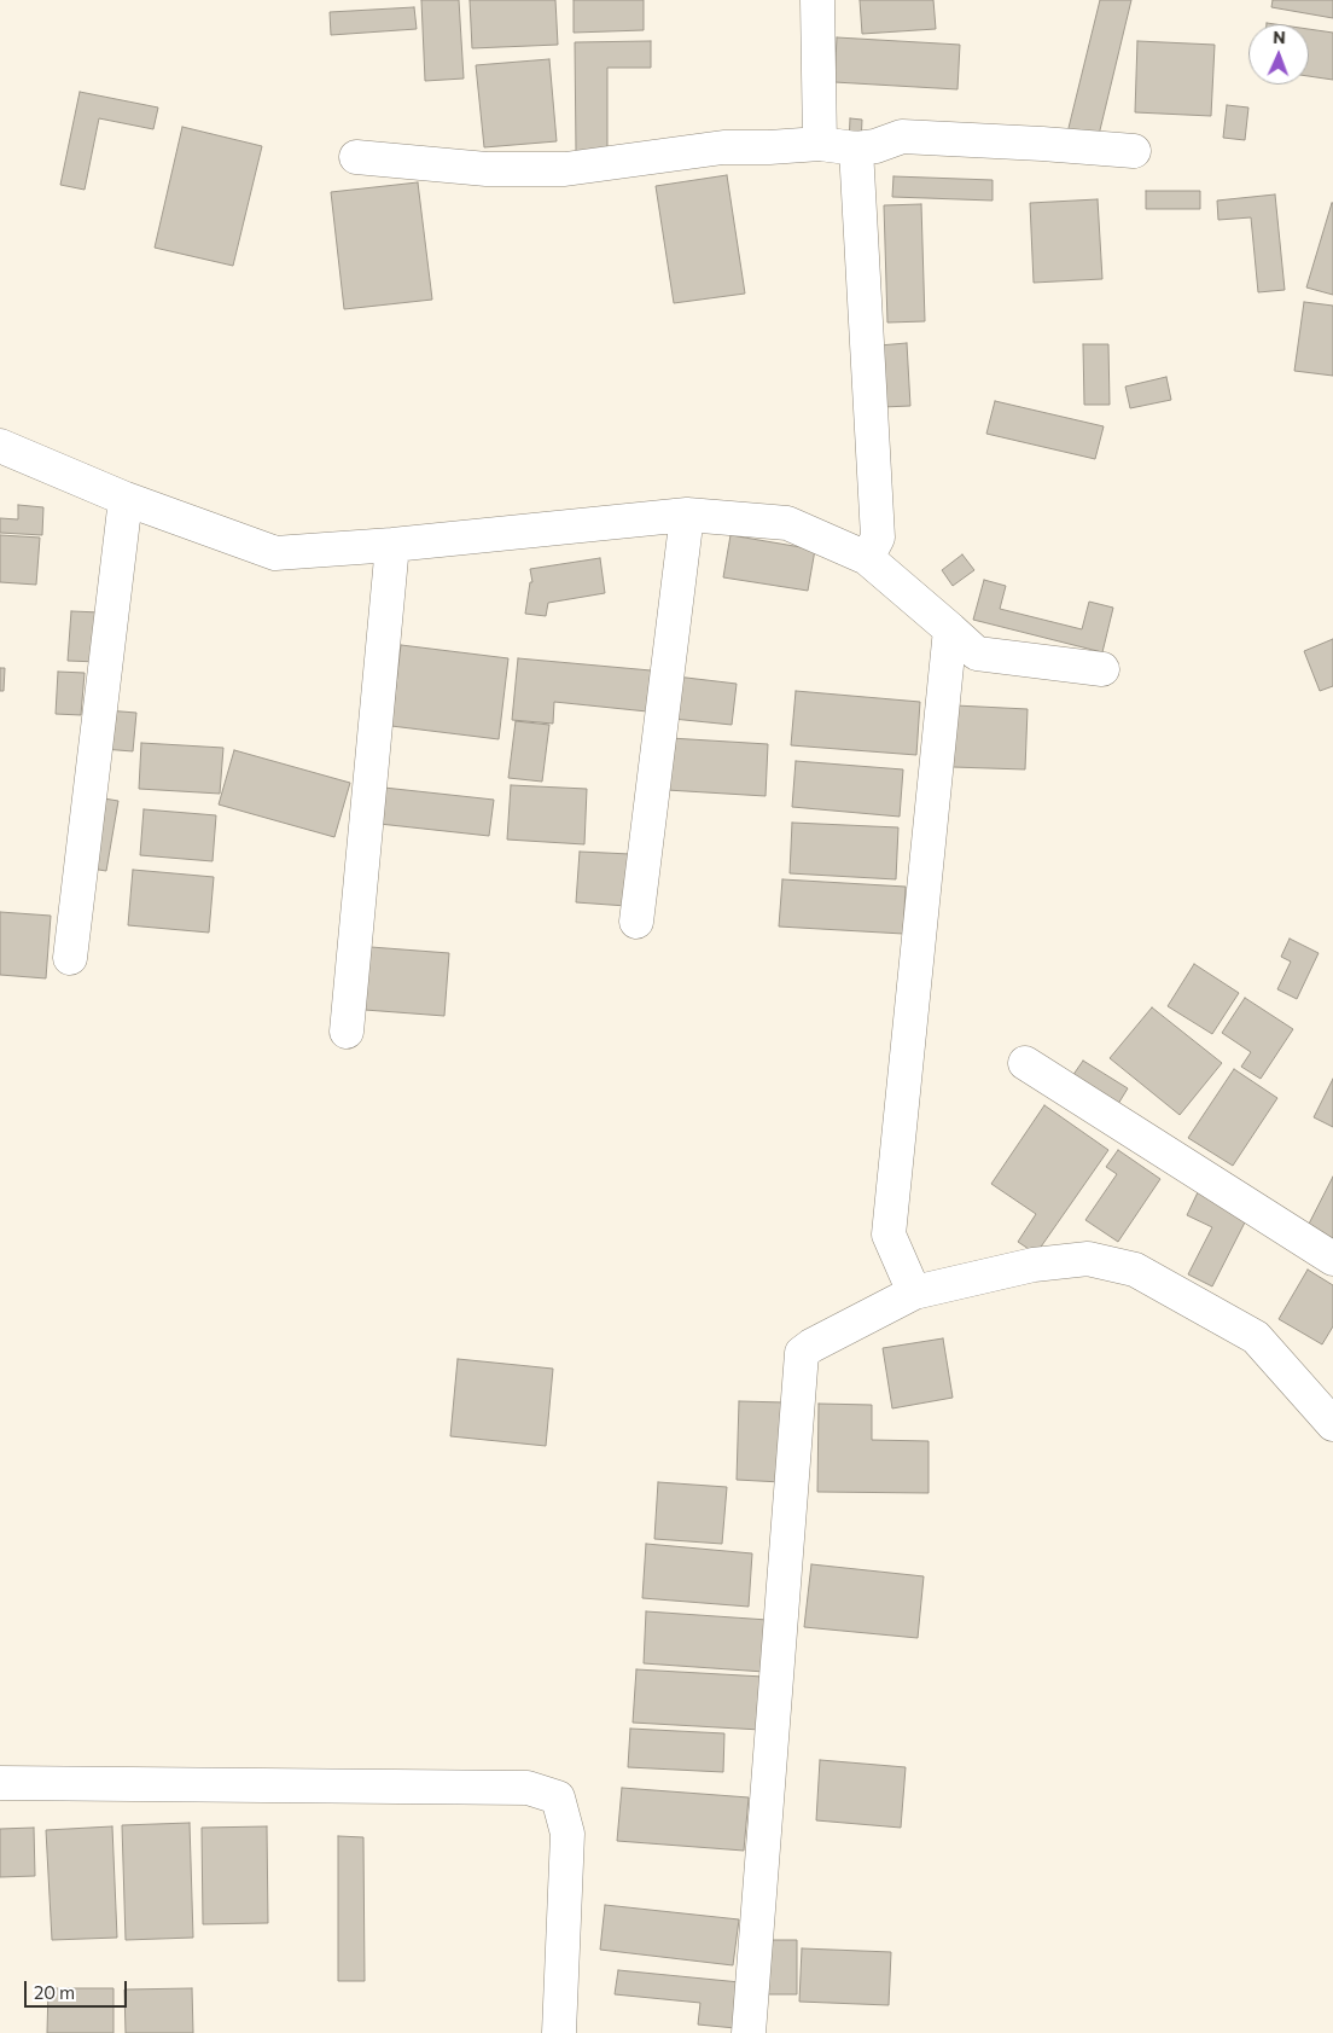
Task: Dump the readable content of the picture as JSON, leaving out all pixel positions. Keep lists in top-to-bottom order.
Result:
{
  "scale_bar": "20 m",
  "north": "top"
}
